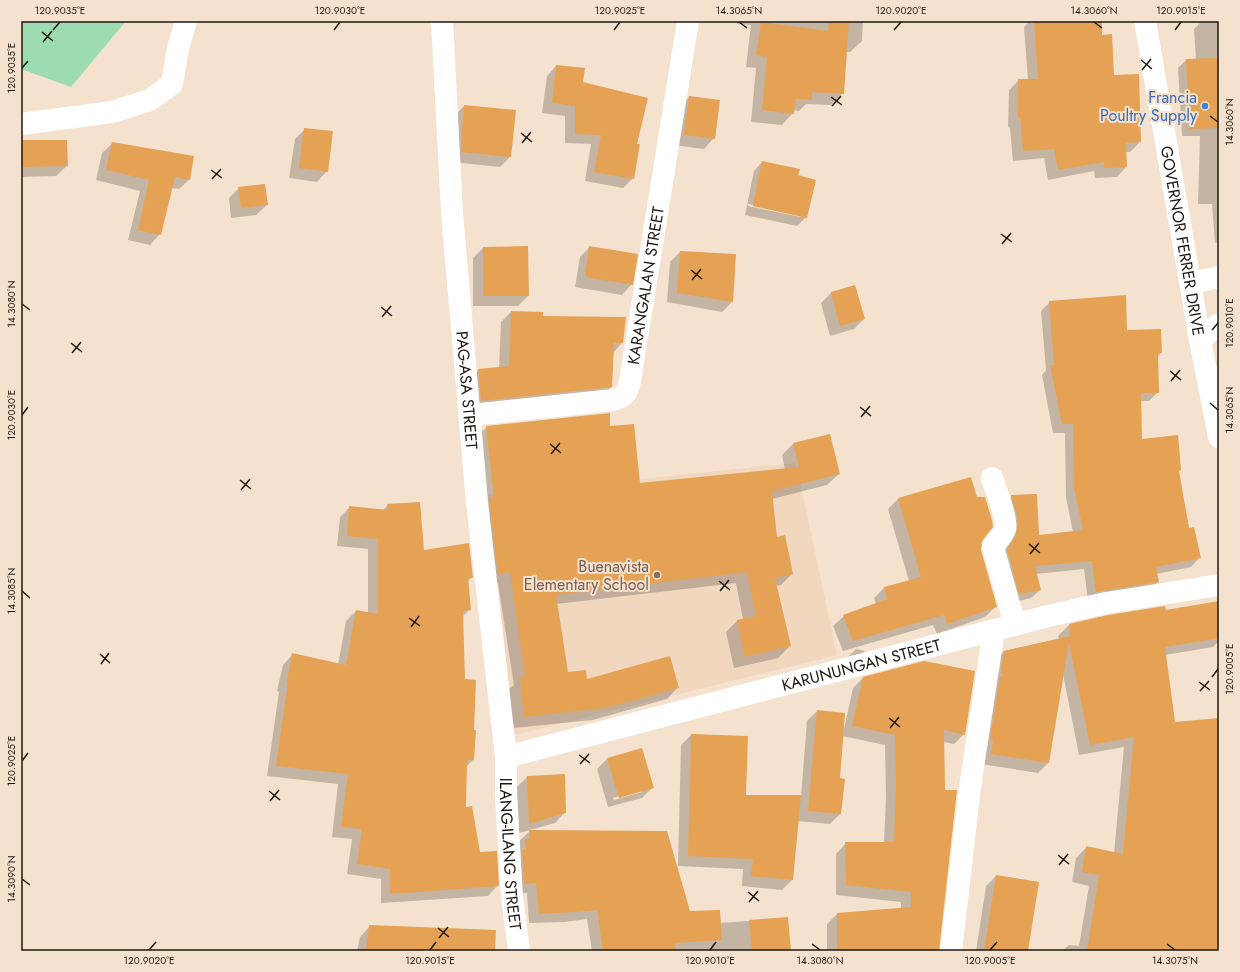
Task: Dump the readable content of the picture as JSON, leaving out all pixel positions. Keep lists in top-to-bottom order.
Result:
{
  "streets": {
    "street": [
      "GOVERNOR FERRER DRIVE",
      "KARANGALAN STREET",
      "PAG-ASA STREET",
      "KARUNUNGAN STREET",
      "ILANG-ILANG STREET"
    ]
  },
  "crossings": [
    ["KARANGALAN STREET", "PAG-ASA STREET"],
    ["PAG-ASA STREET", "KARUNUNGAN STREET"],
    ["PAG-ASA STREET", "ILANG-ILANG STREET"],
    ["KARUNUNGAN STREET", "ILANG-ILANG STREET"]
  ],
  "places": ["Francia Poultry Supply", "Buenavista Elementary School"],
  "coordinates": [
    "120.9035°E",
    "120.9030°E",
    "120.9025°E",
    "14.3065°N",
    "120.9020°E",
    "14.3060°N",
    "120.9015°E",
    "14.3080°N",
    "120.9010°E",
    "14.3085°N",
    "120.9005°E",
    "14.3090°N",
    "14.3075°N"
  ]
}
